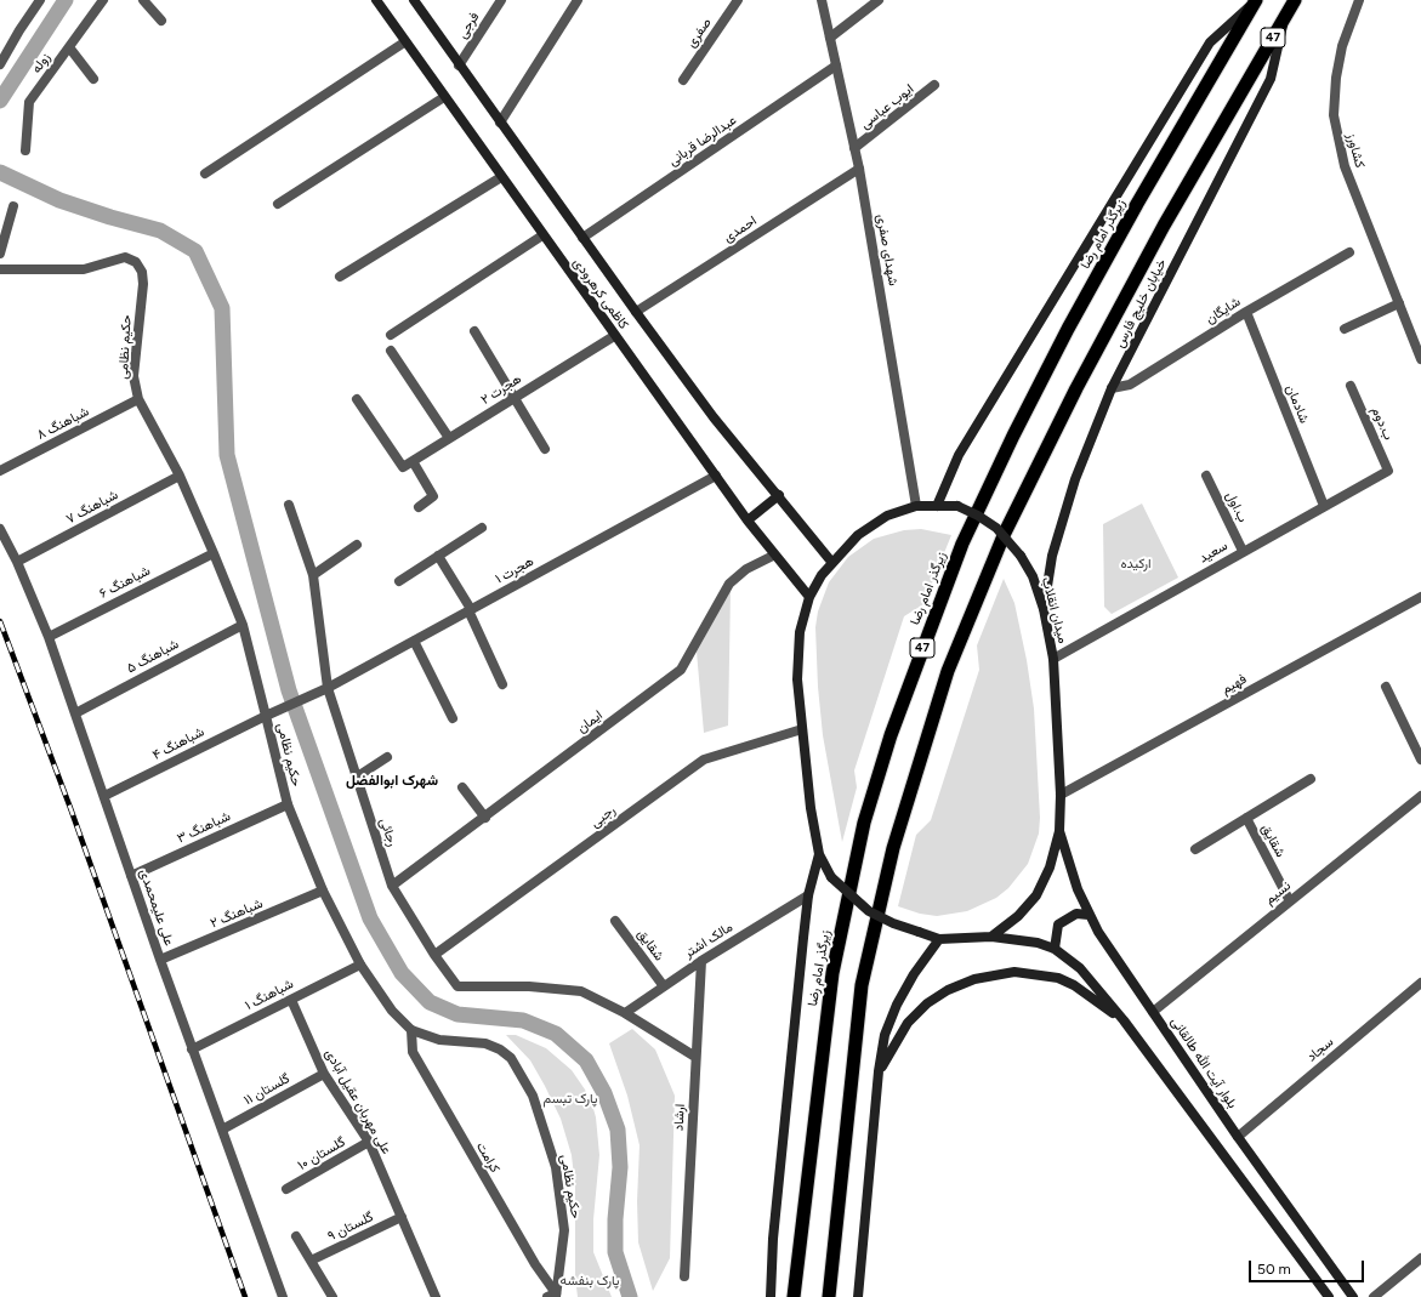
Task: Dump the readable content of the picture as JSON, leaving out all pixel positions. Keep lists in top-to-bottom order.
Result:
{
  "streets": {
    "highway": ["47", "زیرگذر امام رضا"],
    "main road": [
      "کاظمی کرهرودی",
      "خیابان خلیج فارس",
      "میدان انقلاب",
      "بلوار آیت الله طالقانی"
    ],
    "street": [
      "فرجی",
      "صفری",
      "زوله",
      "ایوب عباسی",
      "عبدالرضا قربانی",
      "کشاورز",
      "احمدی",
      "شهدای صفری",
      "شایگان",
      "حکیم نظامی",
      "هجرت ۲",
      "شادمان",
      "شباهنگ ۸",
      "ب.دوم",
      "شباهنگ ۷",
      "ب.اول",
      "سعید",
      "هجرت ۱",
      "شباهنگ ۶",
      "شباهنگ ۵",
      "فهیم",
      "ایمان",
      "شباهنگ ۴",
      "رجبی",
      "شباهنگ ۳",
      "رجائی",
      "شقایق",
      "نسیم",
      "علی علیمحمدی",
      "شباهنگ ۲",
      "مالک اشتر",
      "شباهنگ ۱",
      "سجاد",
      "گلستان ۱۱",
      "علی مهربان عقیل آبادی",
      "ارشاد",
      "گلستان ۱۰",
      "کرامت",
      "گلستان ۹"
    ]
  },
  "crossings": [
    ["فرجی", "کاظمی کرهرودی"],
    ["47", "خیابان خلیج فارس"],
    ["ایوب عباسی", "شهدای صفری"],
    ["عبدالرضا قربانی", "شهدای صفری"],
    ["عبدالرضا قربانی", "کاظمی کرهرودی"],
    ["احمدی", "شهدای صفری"],
    ["احمدی", "کاظمی کرهرودی"],
    ["شهدای صفری", "میدان انقلاب"],
    ["کاظمی کرهرودی", "هجرت ۲"],
    ["کاظمی کرهرودی", "هجرت ۱"],
    ["کاظمی کرهرودی", "میدان انقلاب"],
    ["کاظمی کرهرودی", "ایمان"],
    ["خیابان خلیج فارس", "شایگان"],
    ["خیابان خلیج فارس", "میدان انقلاب"],
    ["شایگان", "شادمان"],
    ["حکیم نظامی", "شباهنگ ۸"],
    ["حکیم نظامی", "شباهنگ ۷"],
    ["حکیم نظامی", "شباهنگ ۶"],
    ["حکیم نظامی", "شباهنگ ۵"],
    ["حکیم نظامی", "شباهنگ ۴"],
    ["حکیم نظامی", "شباهنگ ۳"],
    ["حکیم نظامی", "شباهنگ ۲"],
    ["حکیم نظامی", "شباهنگ ۱"],
    ["حکیم نظامی", "کرامت"],
    ["شادمان", "سعید"],
    ["ب.دوم", "سعید"],
    ["شباهنگ ۷", "علی علیمحمدی"],
    ["ب.اول", "سعید"],
    ["سعید", "میدان انقلاب"],
    ["هجرت ۱", "شباهنگ ۴"],
    ["هجرت ۱", "رجائی"],
    ["شباهنگ ۶", "علی علیمحمدی"],
    ["میدان انقلاب", "فهیم"],
    ["میدان انقلاب", "رجبی"],
    ["میدان انقلاب", "بلوار آیت الله طالقانی"],
    ["شباهنگ ۵", "علی علیمحمدی"],
    ["ایمان", "رجائی"],
    ["شباهنگ ۴", "علی علیمحمدی"],
    ["رجبی", "رجائی"],
    ["شباهنگ ۳", "علی علیمحمدی"],
    ["رجائی", "مالک اشتر"],
    ["شقایق", "نسیم"],
    ["شقایق", "مالک اشتر"],
    ["نسیم", "بلوار آیت الله طالقانی"],
    ["علی علیمحمدی", "شباهنگ ۲"],
    ["علی علیمحمدی", "شباهنگ ۱"],
    ["علی علیمحمدی", "گلستان ۱۱"],
    ["مالک اشتر", "ارشاد"],
    ["شباهنگ ۱", "علی مهربان عقیل آبادی"],
    ["سجاد", "بلوار آیت الله طالقانی"],
    ["گلستان ۱۱", "علی مهربان عقیل آبادی"],
    ["علی مهربان عقیل آبادی", "گلستان ۱۰"],
    ["علی مهربان عقیل آبادی", "گلستان ۹"]
  ],
  "districts": ["شهرک ابوالفضل"],
  "parks": ["ارکیده", "پارک تبسم", "پارک بنفشه"],
  "scale_bar": "50 m"
}
